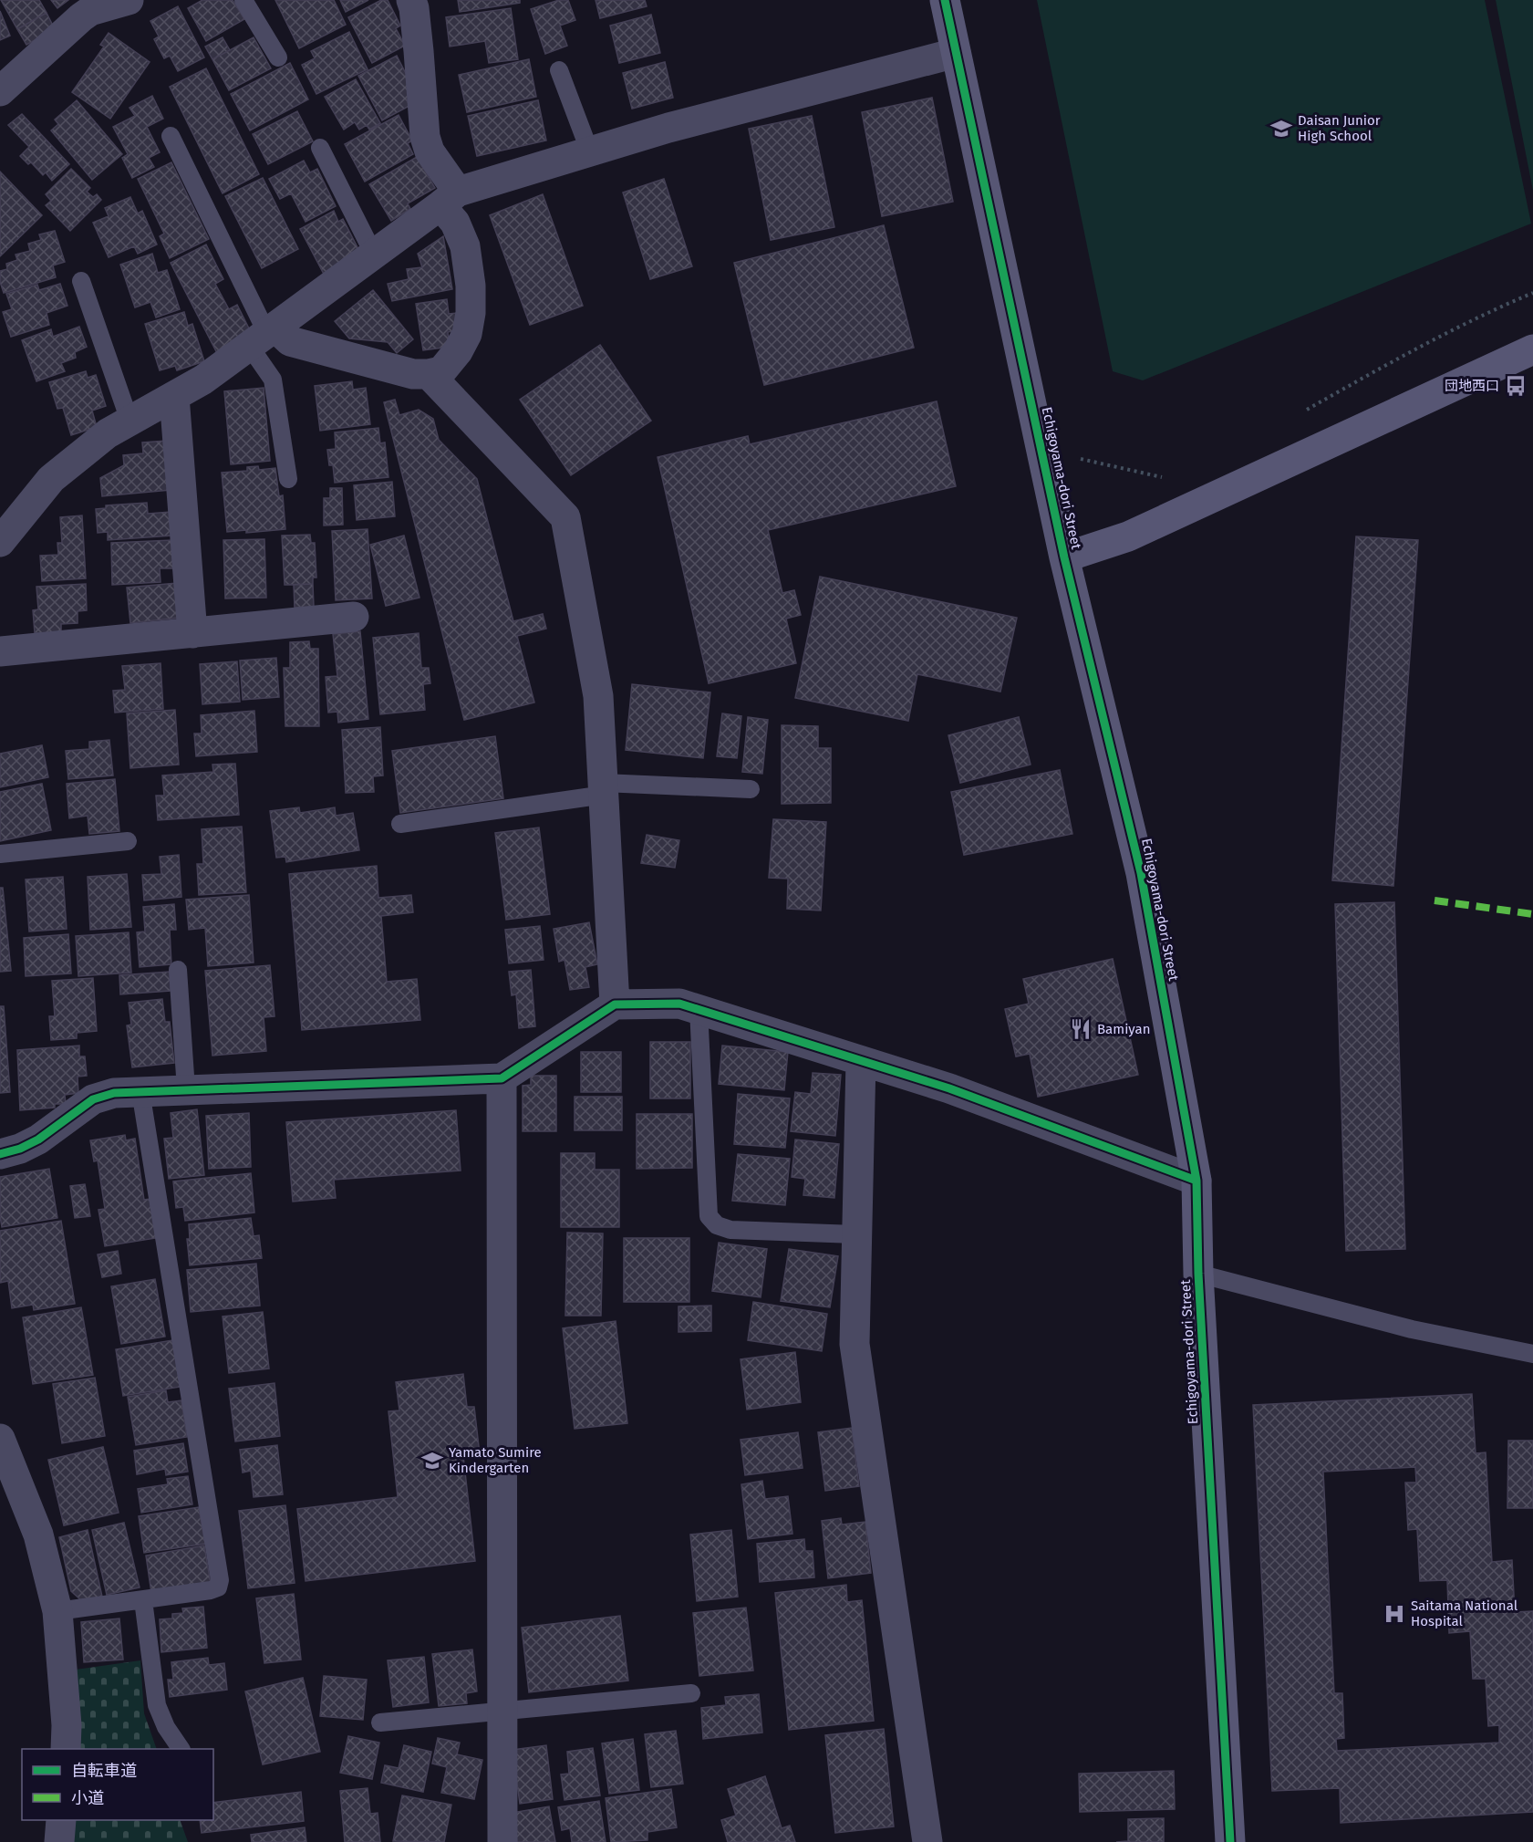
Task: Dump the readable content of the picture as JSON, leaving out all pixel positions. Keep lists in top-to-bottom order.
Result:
{
  "streets": {
    "street": ["Echigoyama-dori Street"]
  },
  "places": {
    "school or university": ["Daisan Junior High School", "Yamato Sumire Kindergarten"],
    "bus stop": ["団地西口"],
    "restaurant": ["Bamiyan"],
    "hospital": ["Saitama National Hospital"]
  },
  "legend": ["自転車道", "小道"]
}
